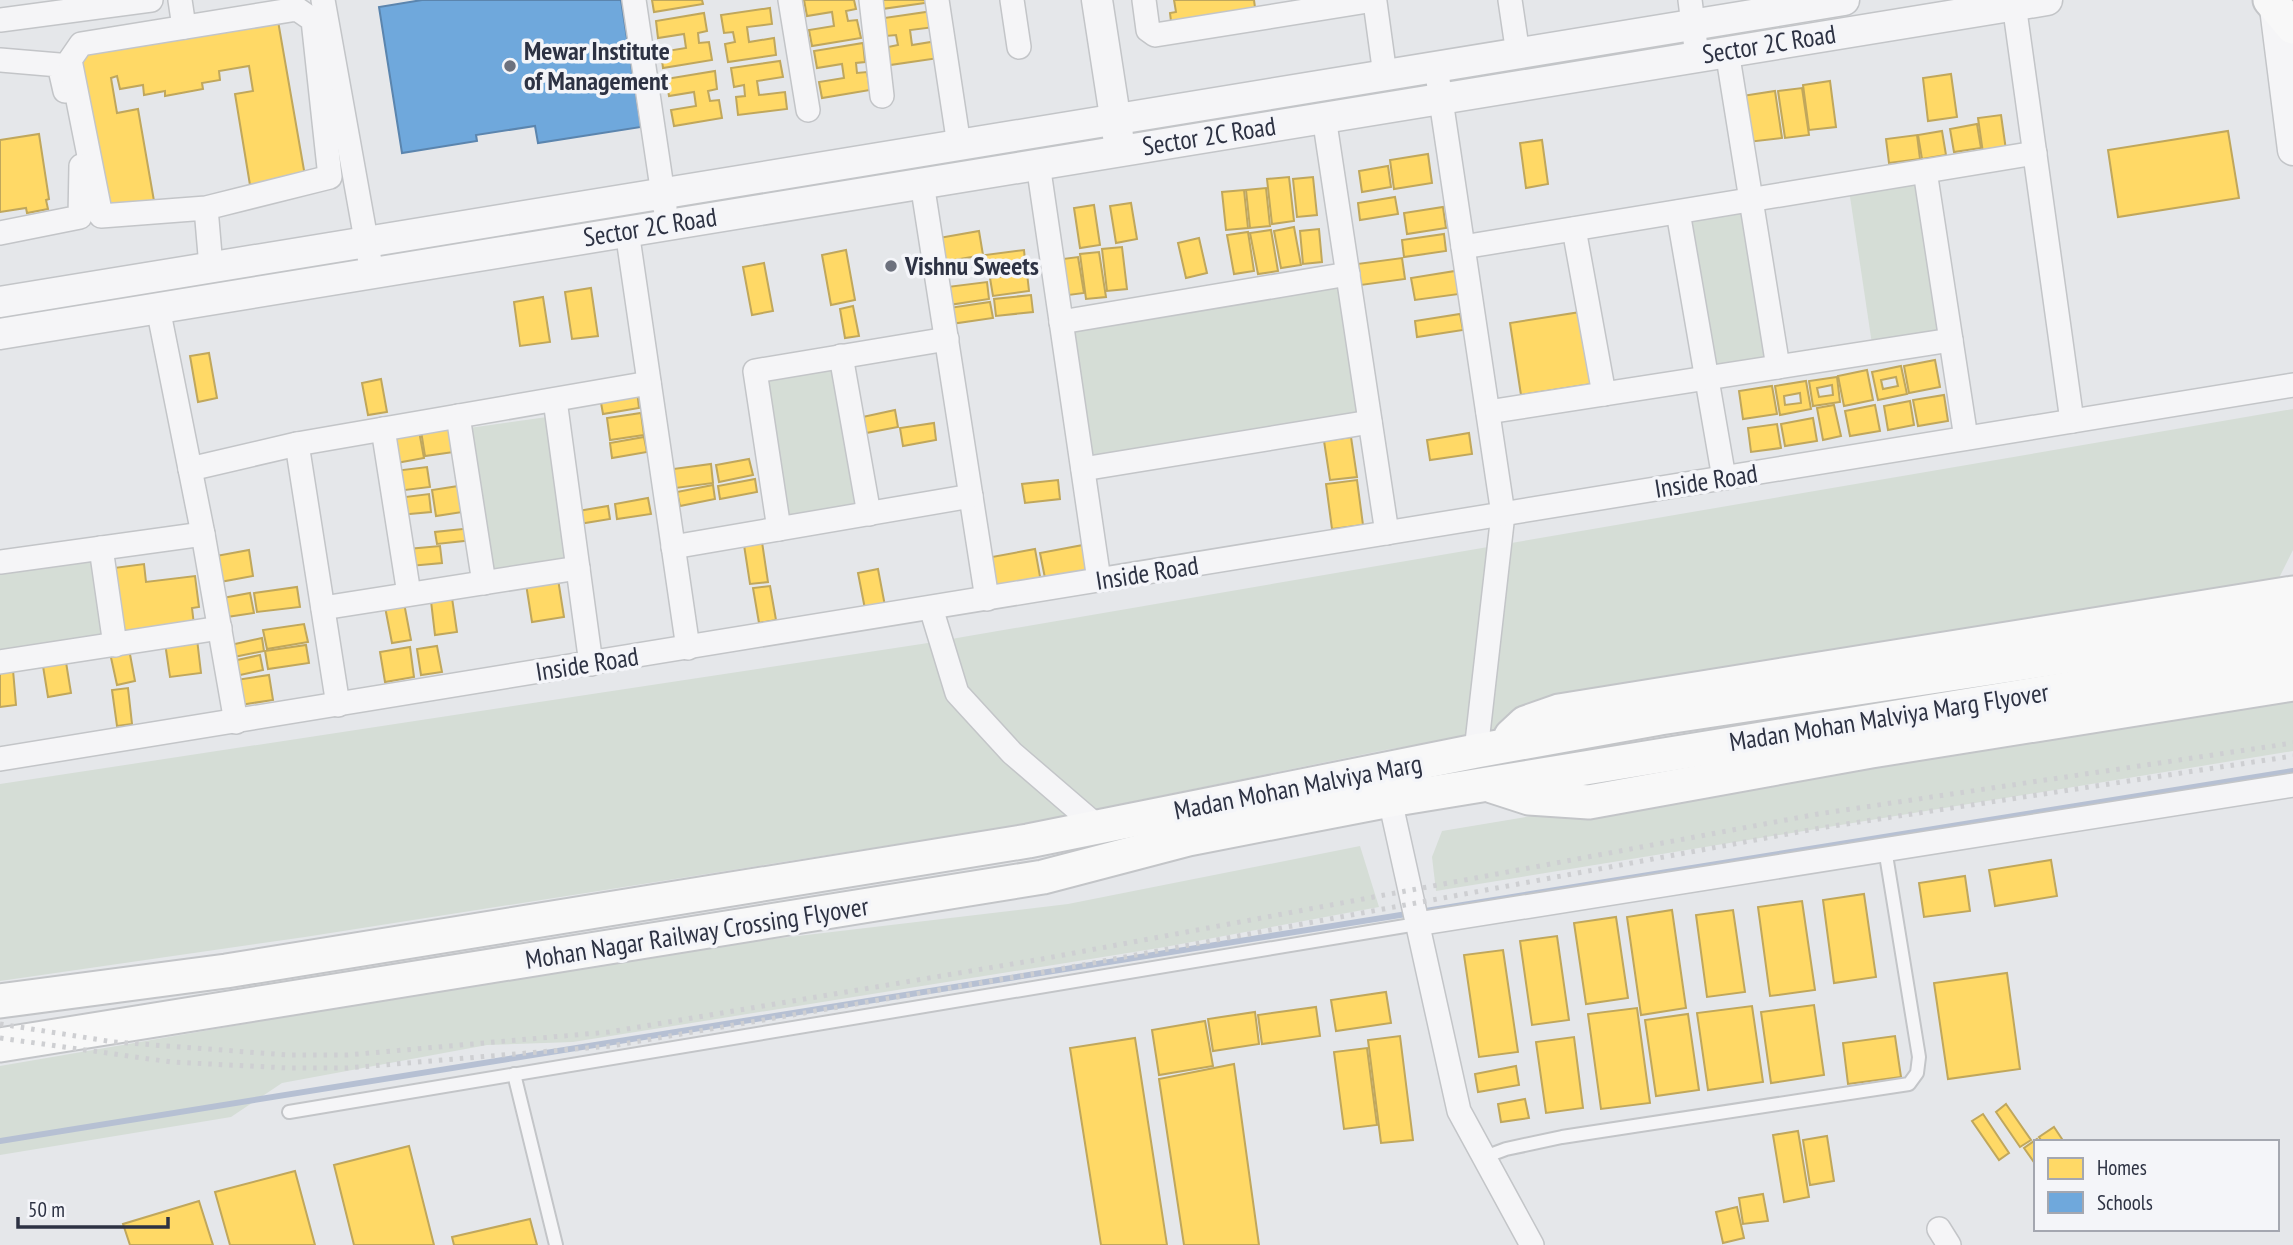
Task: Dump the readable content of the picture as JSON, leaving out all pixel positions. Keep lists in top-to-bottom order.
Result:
{
  "streets": {
    "main road": ["Madan Mohan Malviya Marg Flyover", "Madan Mohan Malviya Marg", "Mohan Nagar Railway Crossing Flyover"],
    "street": ["Sector 2C Road", "Inside Road"]
  },
  "crossings": [
    ["Madan Mohan Malviya Marg Flyover", "Madan Mohan Malviya Marg"],
    ["Madan Mohan Malviya Marg", "Mohan Nagar Railway Crossing Flyover"]
  ],
  "places": ["Mewar Institute of Management", "Vishnu Sweets"],
  "legend": ["Homes", "Schools"],
  "scale_bar": "50 m"
}
